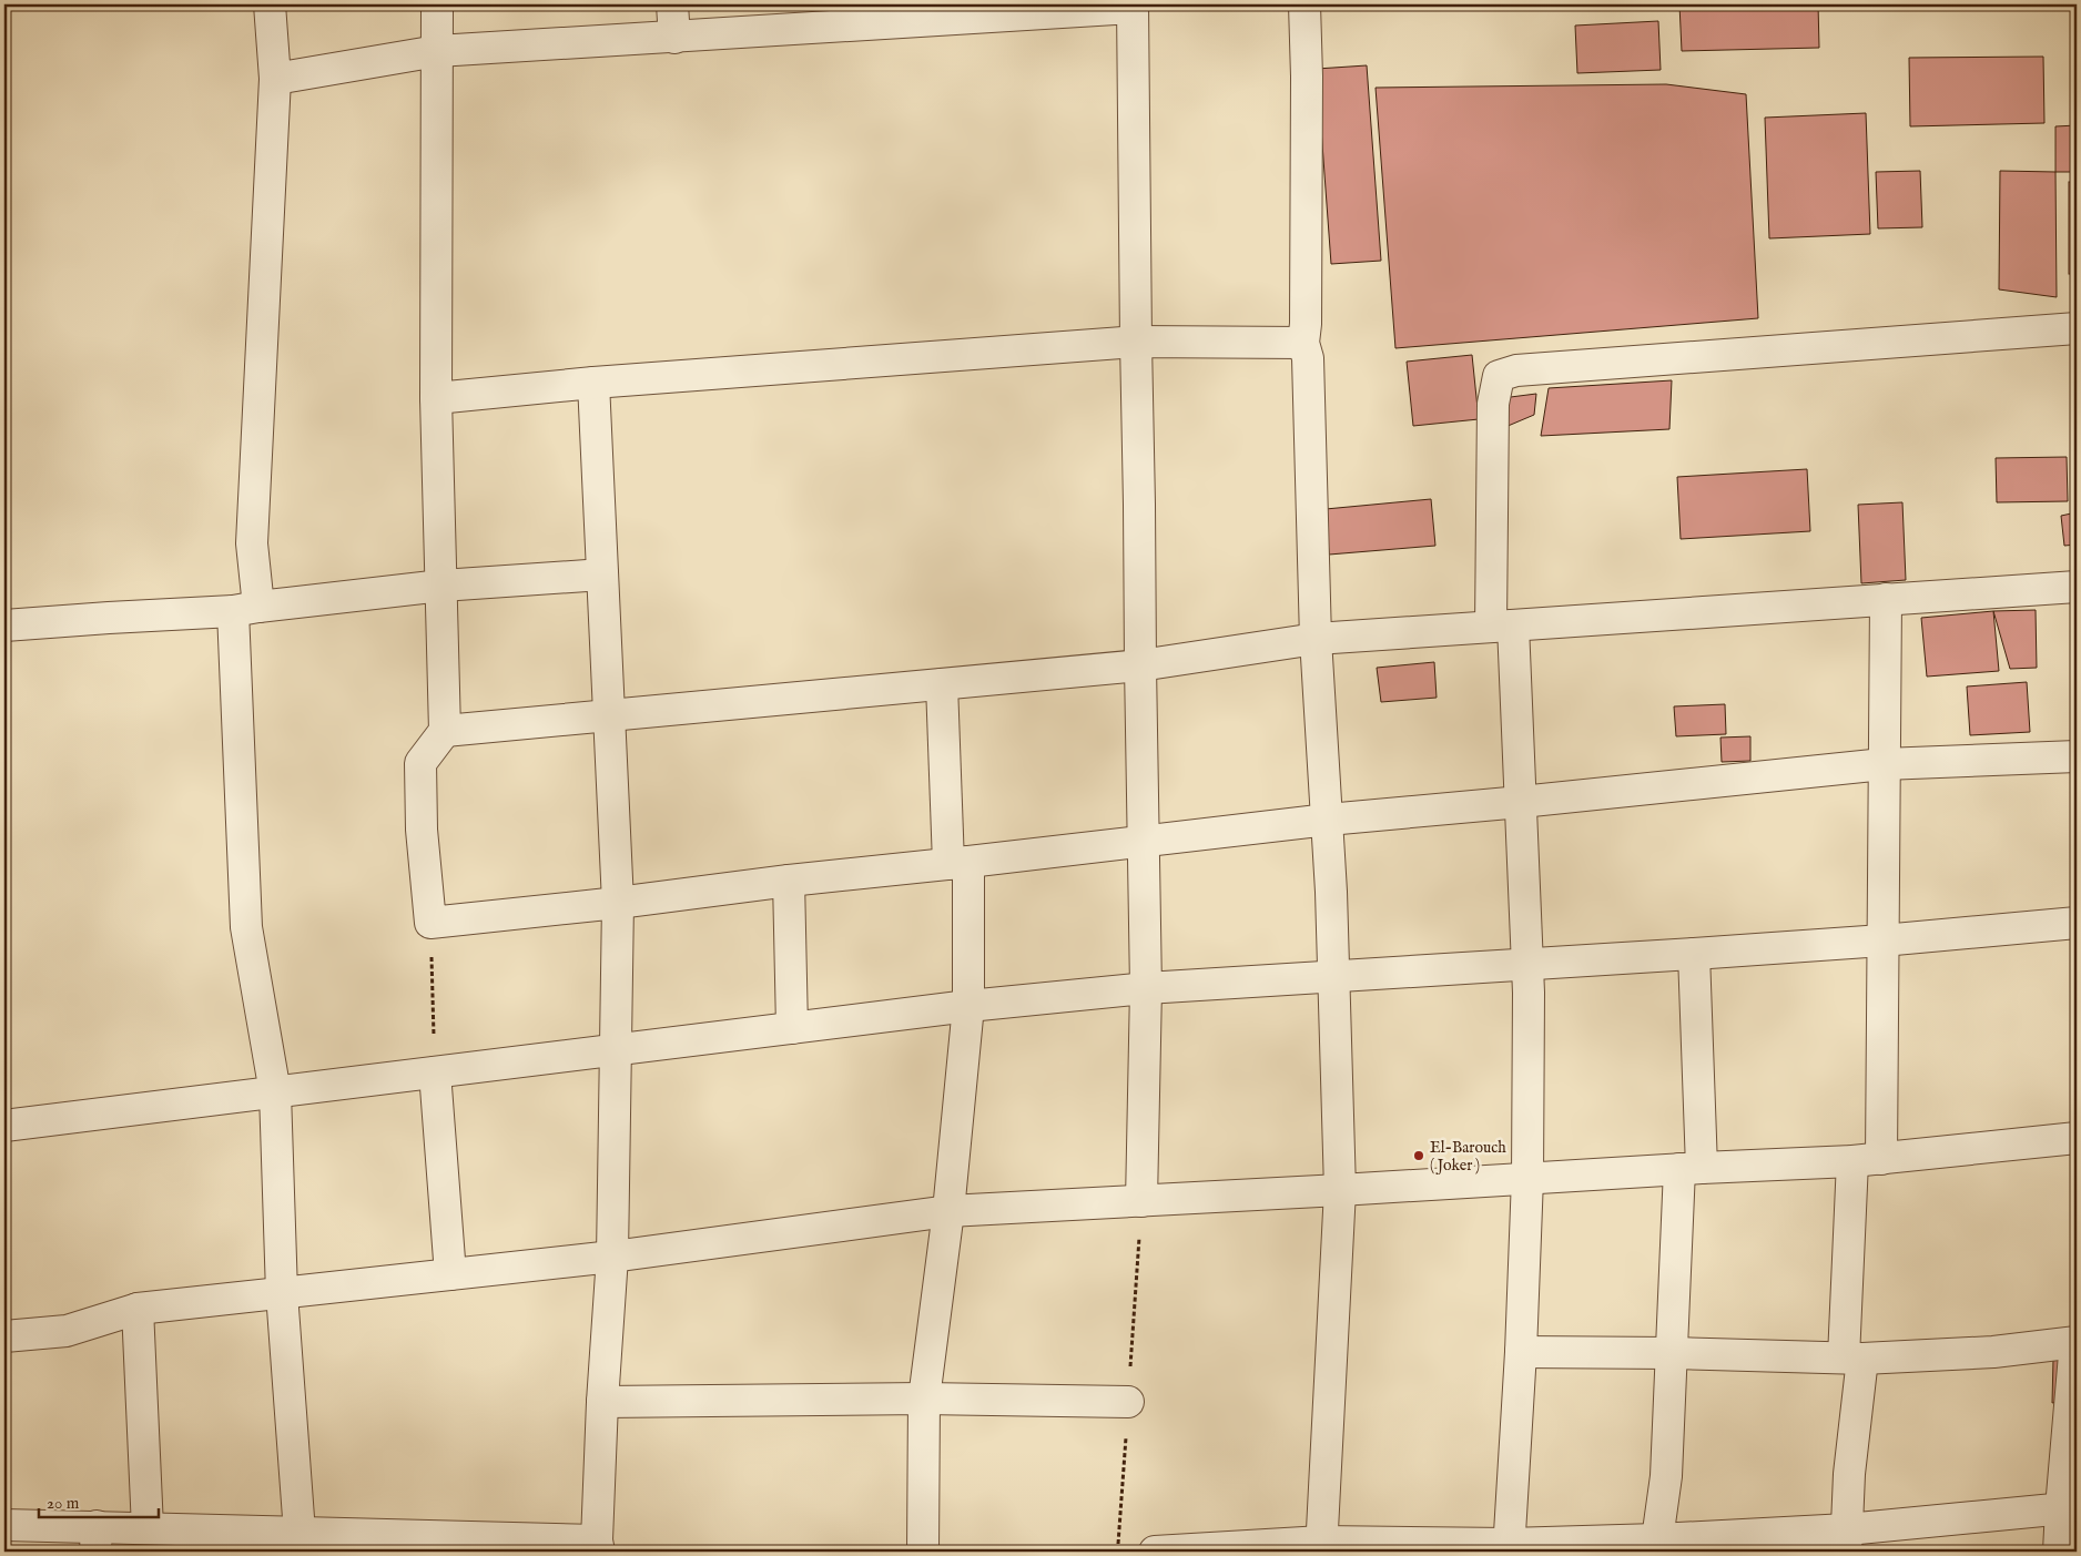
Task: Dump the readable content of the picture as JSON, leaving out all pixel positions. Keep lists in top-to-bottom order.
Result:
{
  "places": ["El-Barouch ( Joker )"],
  "scale_bar": "20 m"
}
